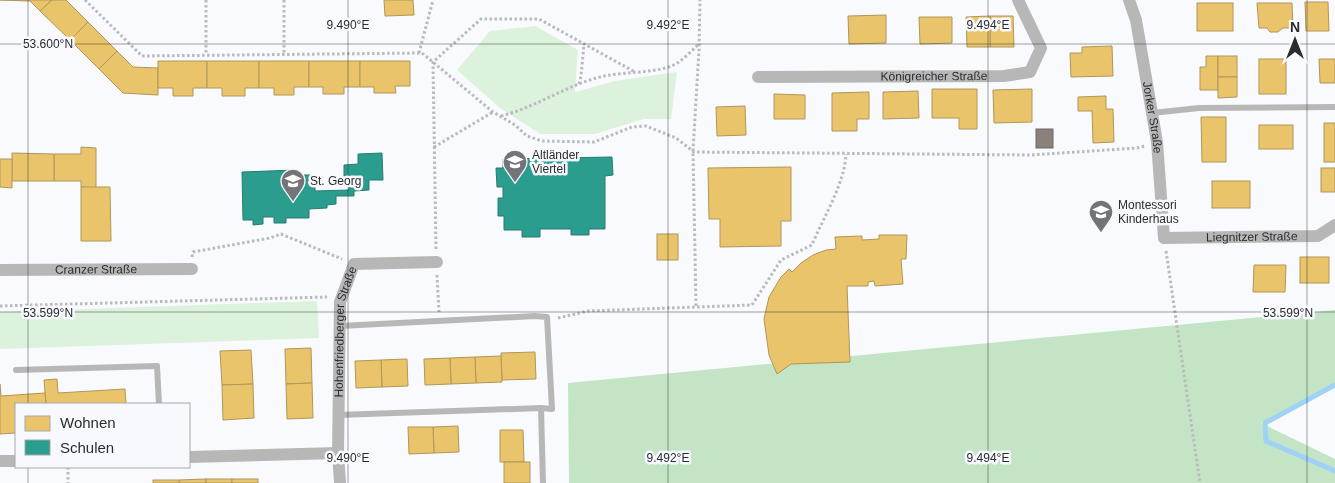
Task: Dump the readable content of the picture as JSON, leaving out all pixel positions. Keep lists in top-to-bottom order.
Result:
{
  "streets": {
    "street": [
      "Königreicher Straße",
      "Jorker Straße",
      "Liegnitzer Straße",
      "Cranzer Straße",
      "Hohenfriedberger Straße"
    ]
  },
  "crossings": [
    ["Jorker Straße", "Liegnitzer Straße"]
  ],
  "places": {
    "school or university": ["Altländer Viertel", "St. Georg", "Montessori Kinderhaus"]
  },
  "legend": ["Wohnen", "Schulen"],
  "north": "top",
  "coordinates": [
    "9.490°E",
    "9.492°E",
    "9.494°E",
    "53.600°N",
    "53.599°N"
  ]
}
